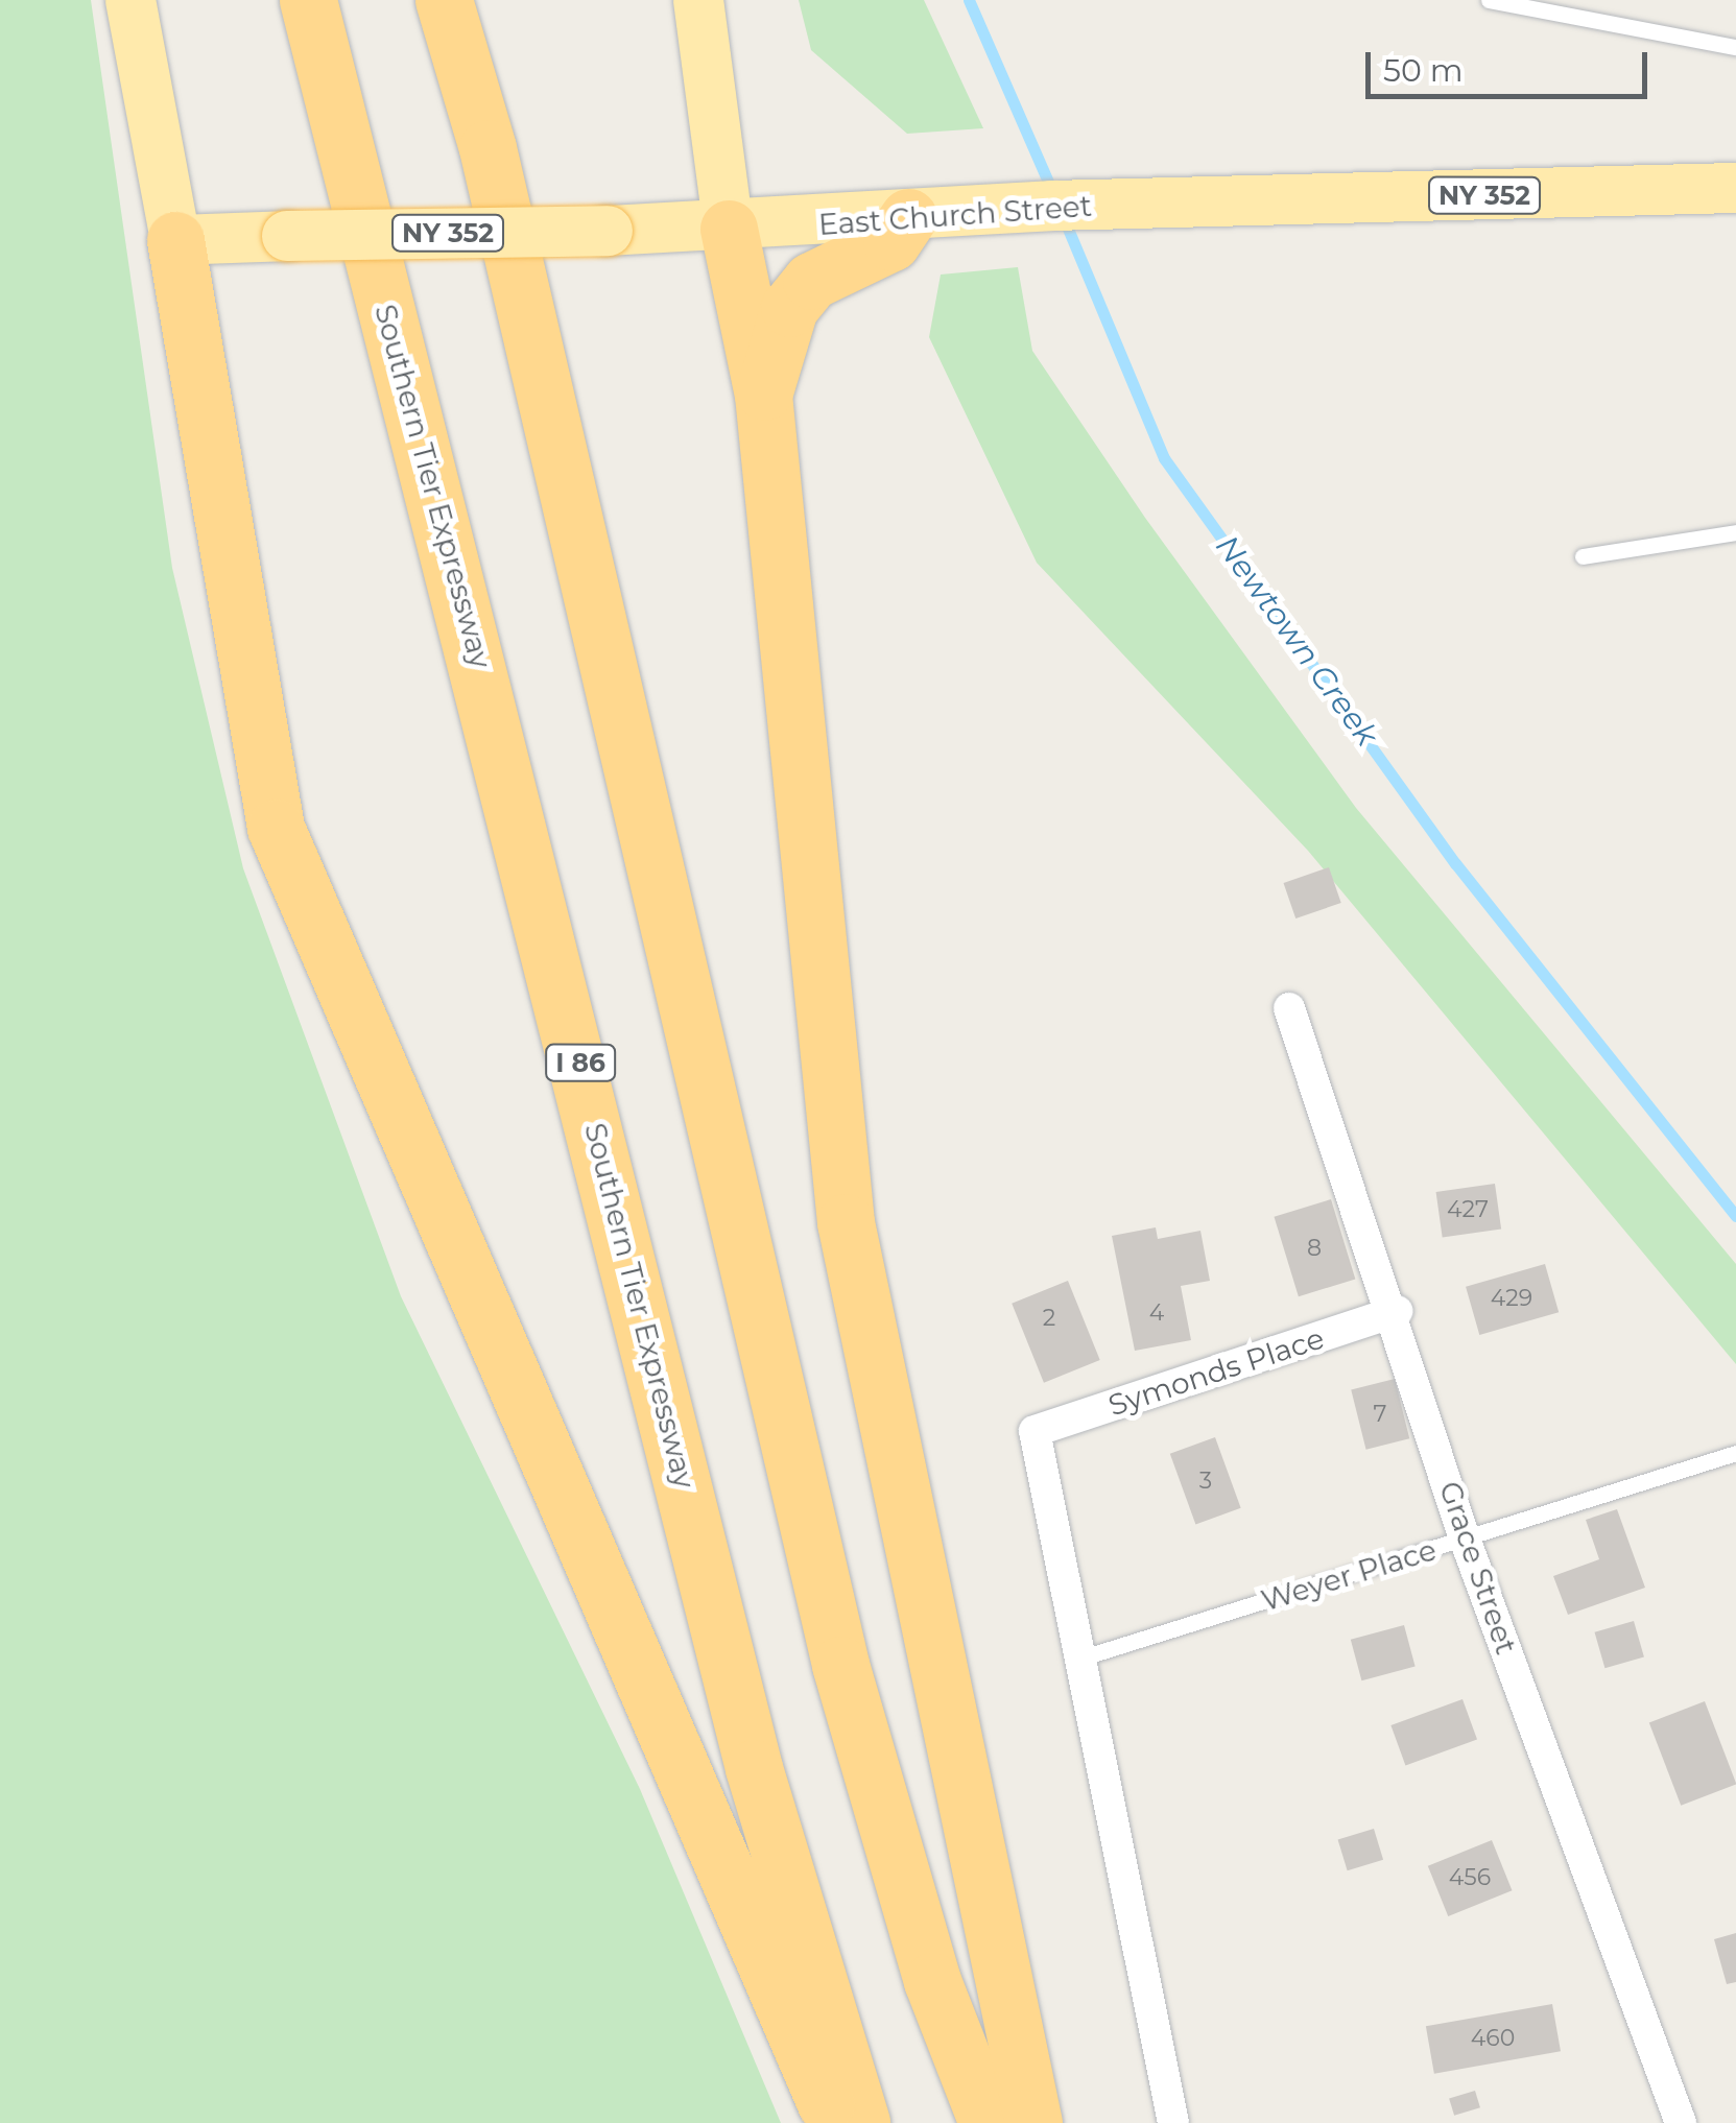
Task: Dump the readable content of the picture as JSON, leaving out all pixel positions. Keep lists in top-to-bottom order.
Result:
{
  "streets": {
    "highway": ["Southern Tier Expressway", "I 86"],
    "main road": ["NY 352", "East Church Street"],
    "street": ["Symonds Place", "Grace Street"],
    "lane": ["Weyer Place"]
  },
  "crossings": [
    ["Symonds Place", "Grace Street"],
    ["Symonds Place", "Weyer Place"],
    ["Grace Street", "Weyer Place"]
  ],
  "water": ["Newtown Creek"],
  "house_numbers": [
    "427",
    "8",
    "429",
    "4",
    "2",
    "7",
    "3",
    "456",
    "460"
  ],
  "scale_bar": "50 m"
}
